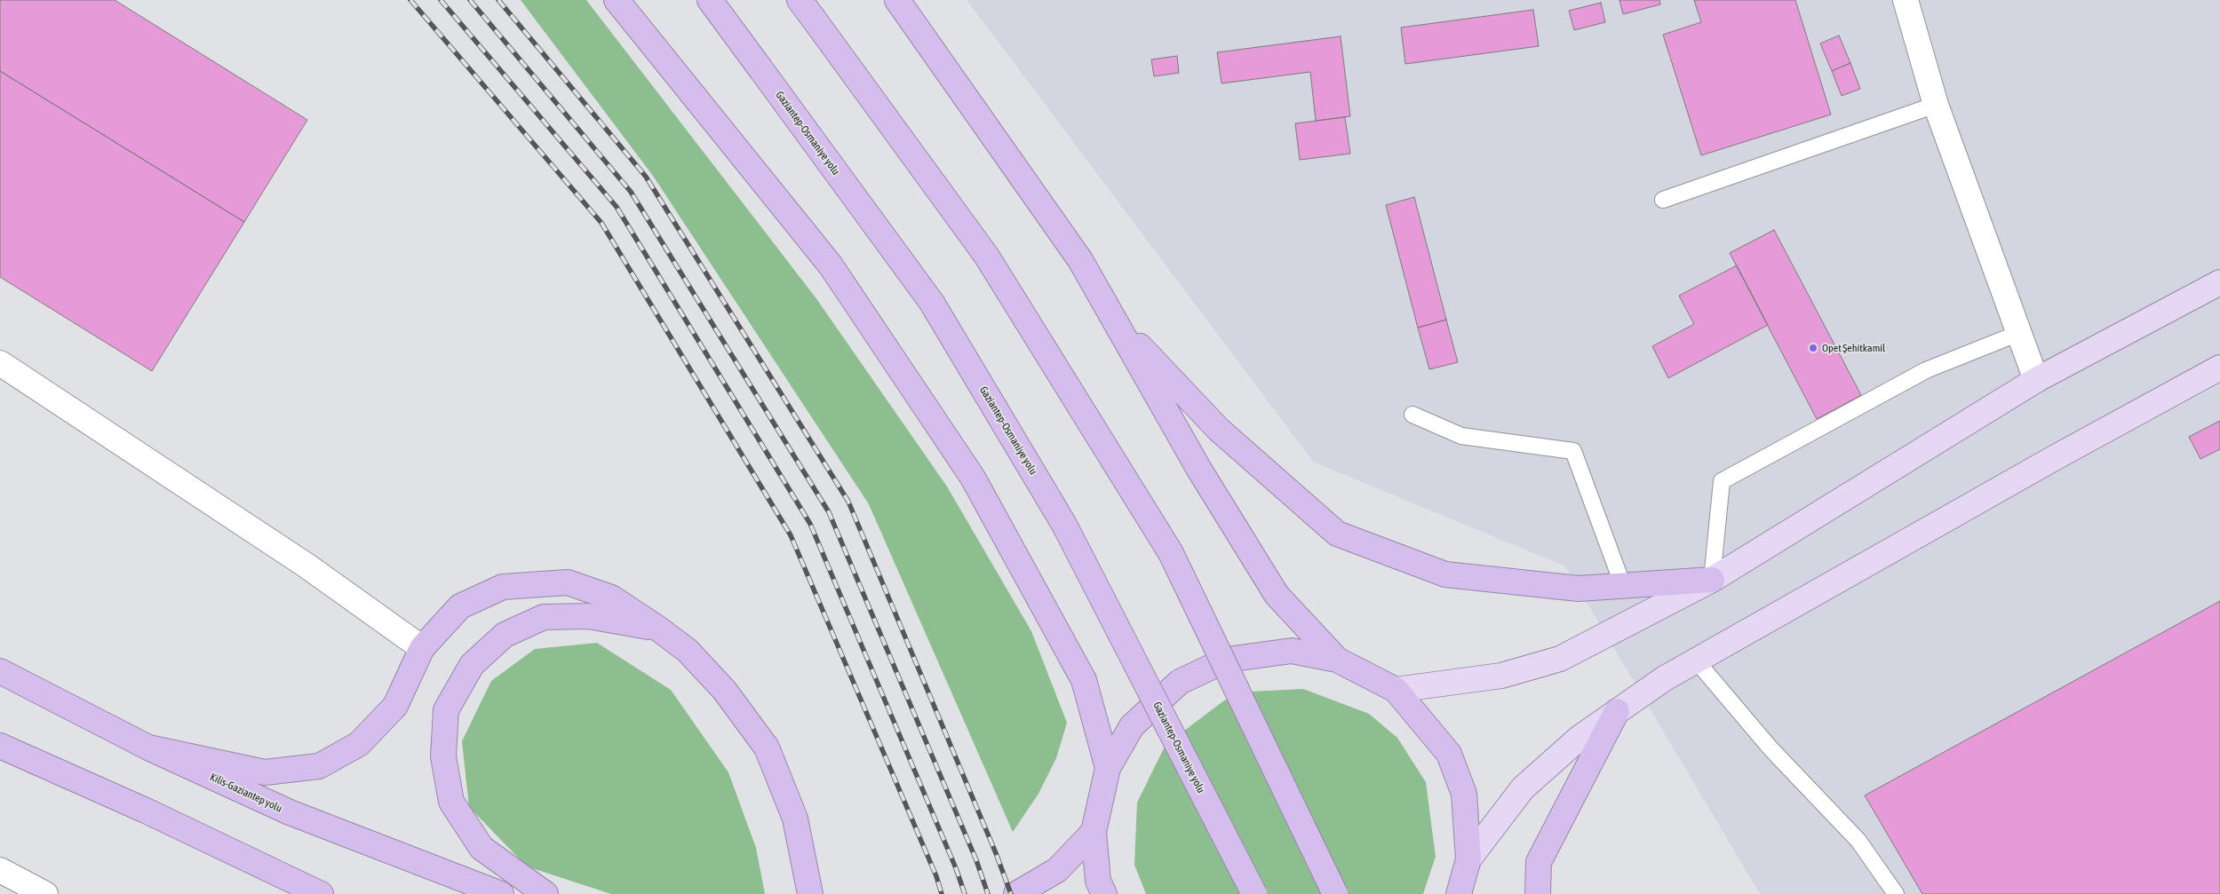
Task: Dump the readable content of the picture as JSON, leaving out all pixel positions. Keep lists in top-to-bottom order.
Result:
{
  "streets": {
    "highway": ["Gaziantep-Osmaniye yolu", "Kilis-Gaziantep yolu"]
  },
  "places": ["Opet Şehitkamil"]
}
